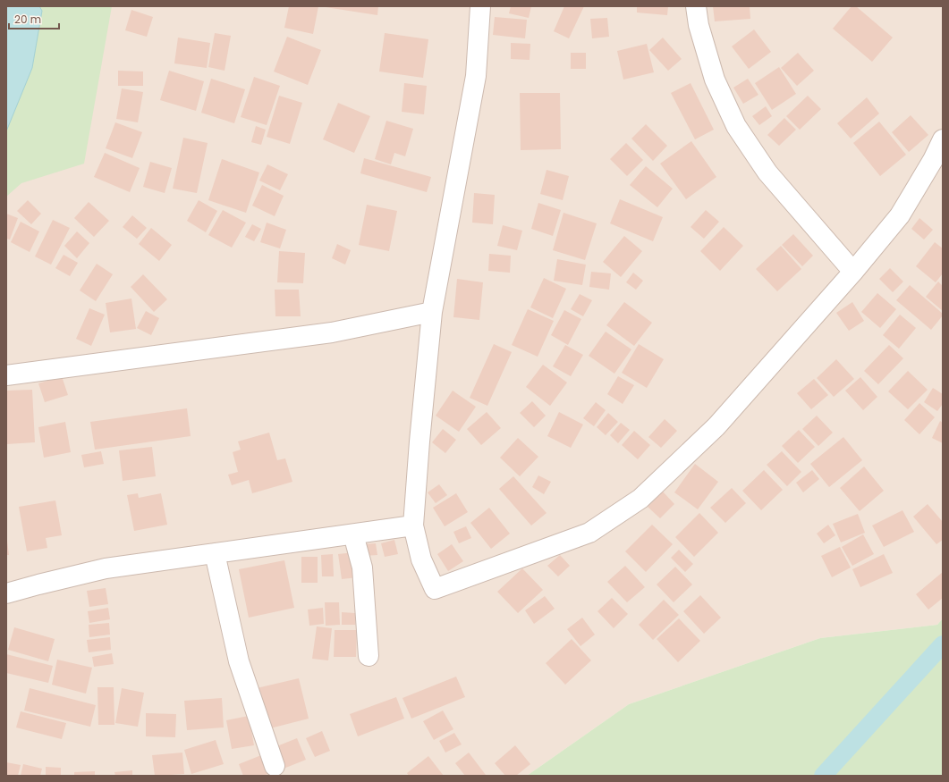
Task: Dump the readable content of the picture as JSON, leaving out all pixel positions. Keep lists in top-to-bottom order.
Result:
{
  "scale_bar": "20 m"
}
